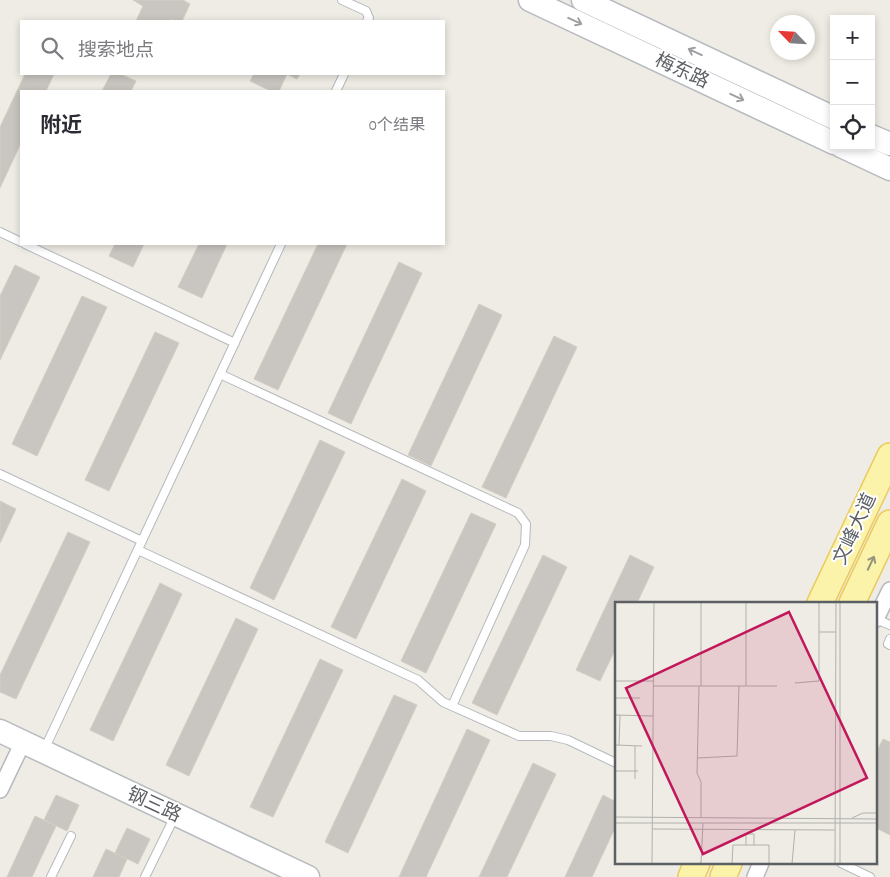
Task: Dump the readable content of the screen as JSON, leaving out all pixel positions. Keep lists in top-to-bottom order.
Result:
{
  "streets": {
    "main road": ["梅东路", "文峰大道", "钢三路"]
  },
  "north": "top left",
  "page": {
    "map_buttons": ["+", "−"],
    "search": "搜索地点",
    "heading": ["附近", "0个结果"]
  }
}
